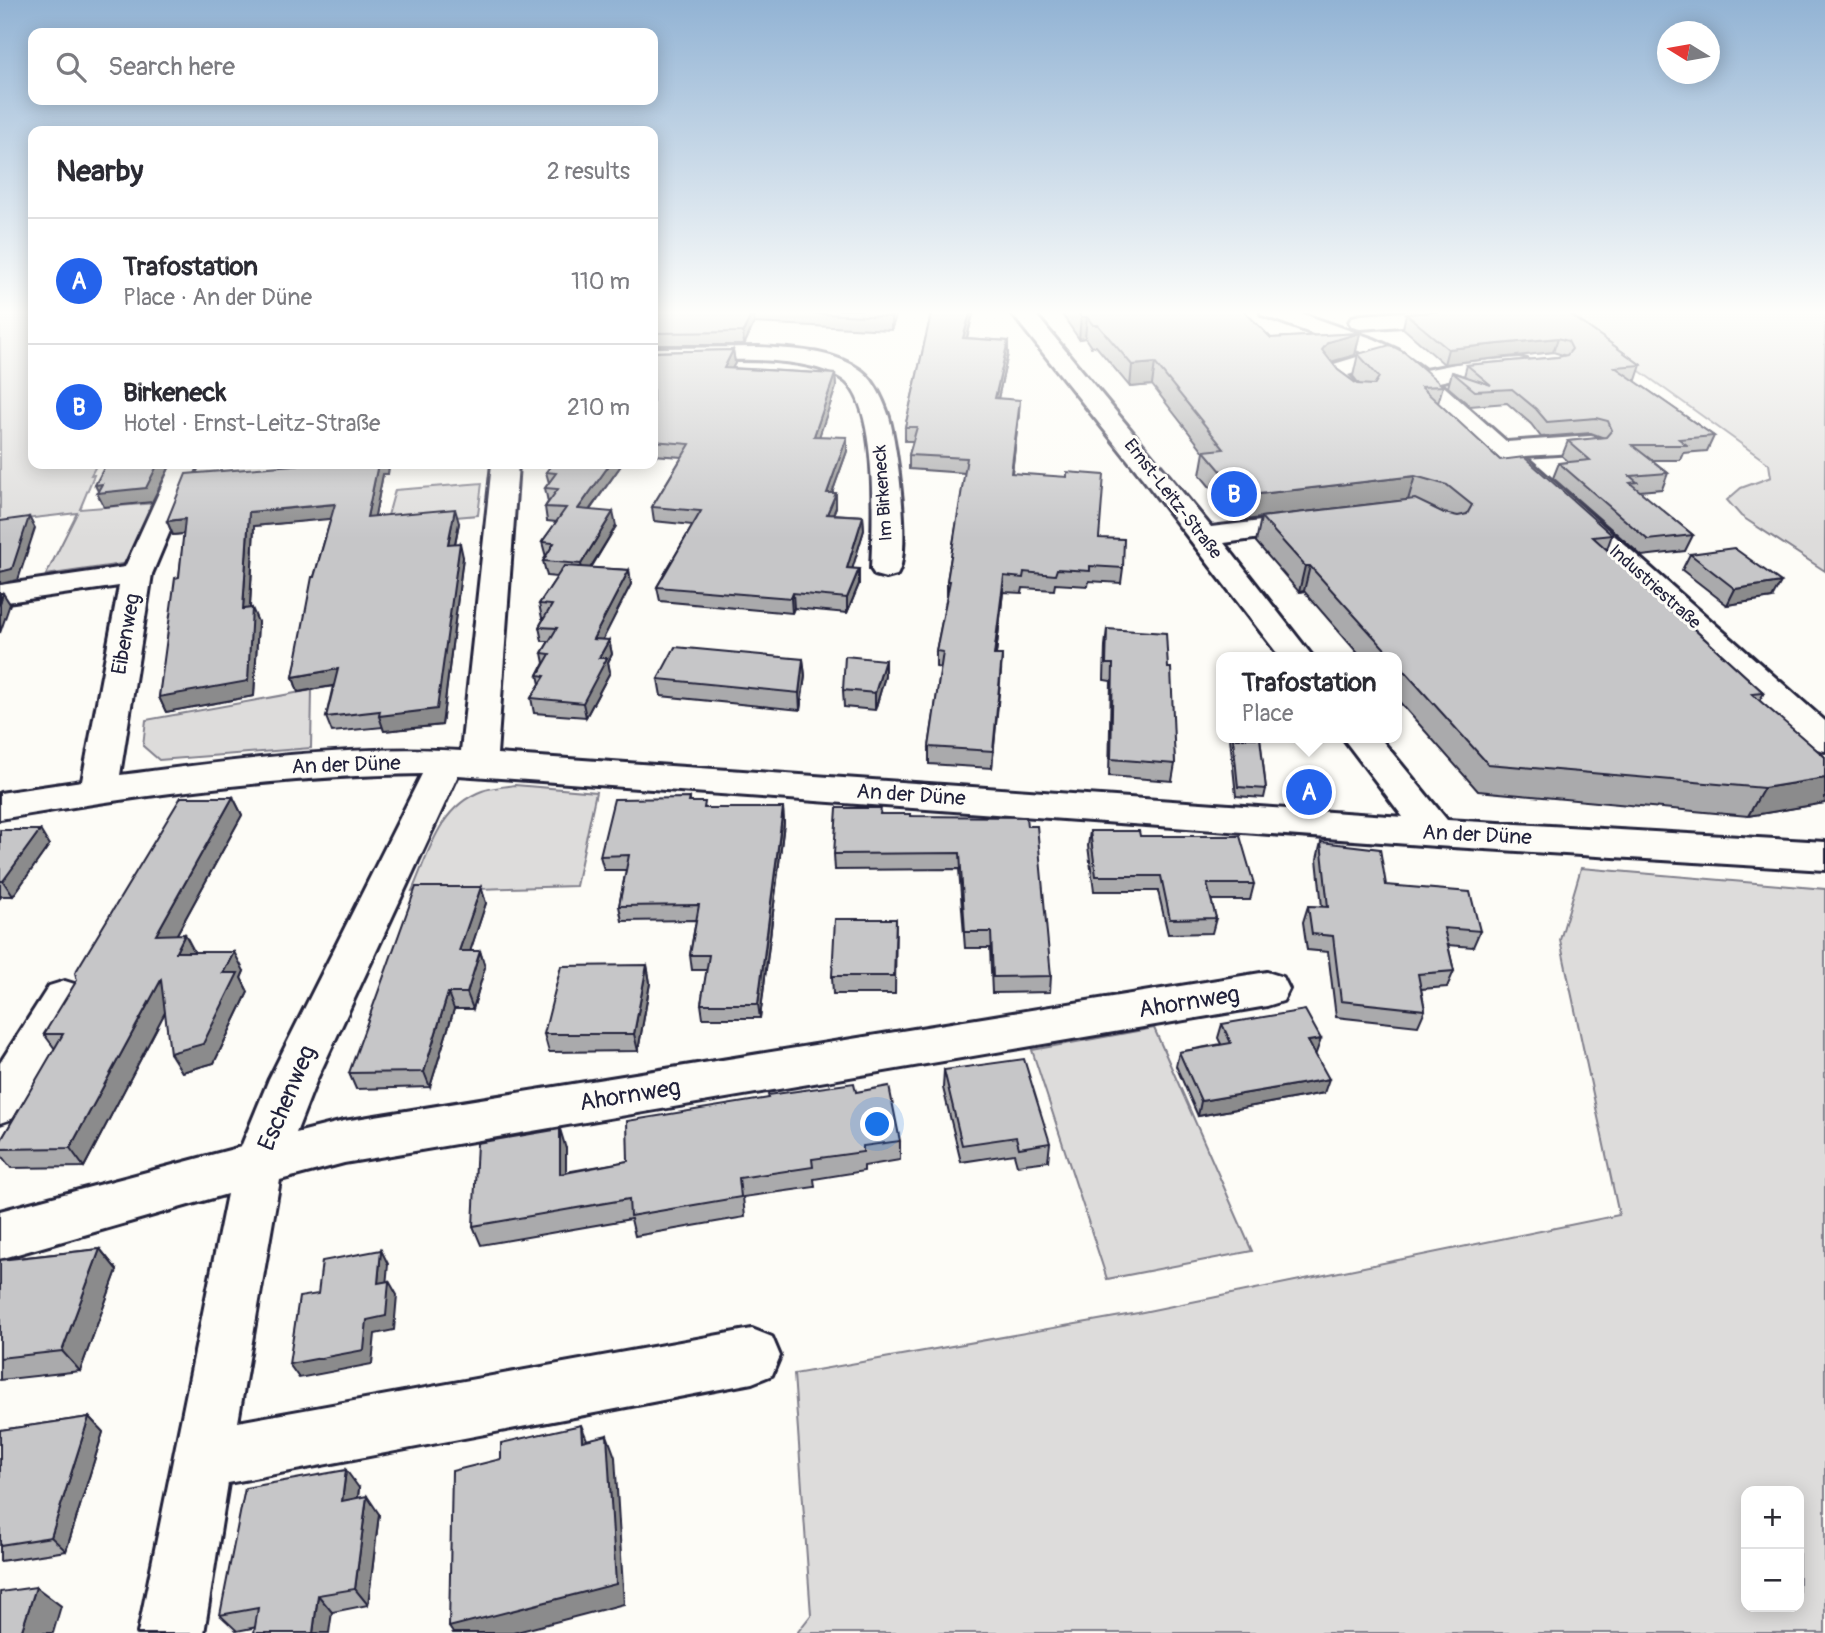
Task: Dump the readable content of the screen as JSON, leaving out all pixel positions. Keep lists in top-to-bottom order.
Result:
{
  "streets": {
    "street": [
      "Im Birkeneck",
      "Ernst-Leitz-Straße",
      "Industriestraße",
      "Eibenweg",
      "An der Düne",
      "Ahornweg",
      "Eschenweg"
    ]
  },
  "crossings": [
    ["Eibenweg", "An der Düne"],
    ["An der Düne", "Eschenweg"],
    ["Ahornweg", "Eschenweg"]
  ],
  "north": "left",
  "page": {
    "search": "Search here",
    "heading": ["Nearby", "2 results"],
    "list": [
      {
        "mark": "A",
        "name": "Trafostation",
        "note": "Place · An der Düne",
        "value": "110 m"
      },
      {
        "mark": "B",
        "name": "Birkeneck",
        "note": "Hotel · Ernst-Leitz-Straße",
        "value": "210 m"
      }
    ],
    "pins": ["B", "A"],
    "popup": ["Trafostation", "Place"],
    "map_buttons": ["+", "−"]
  }
}
